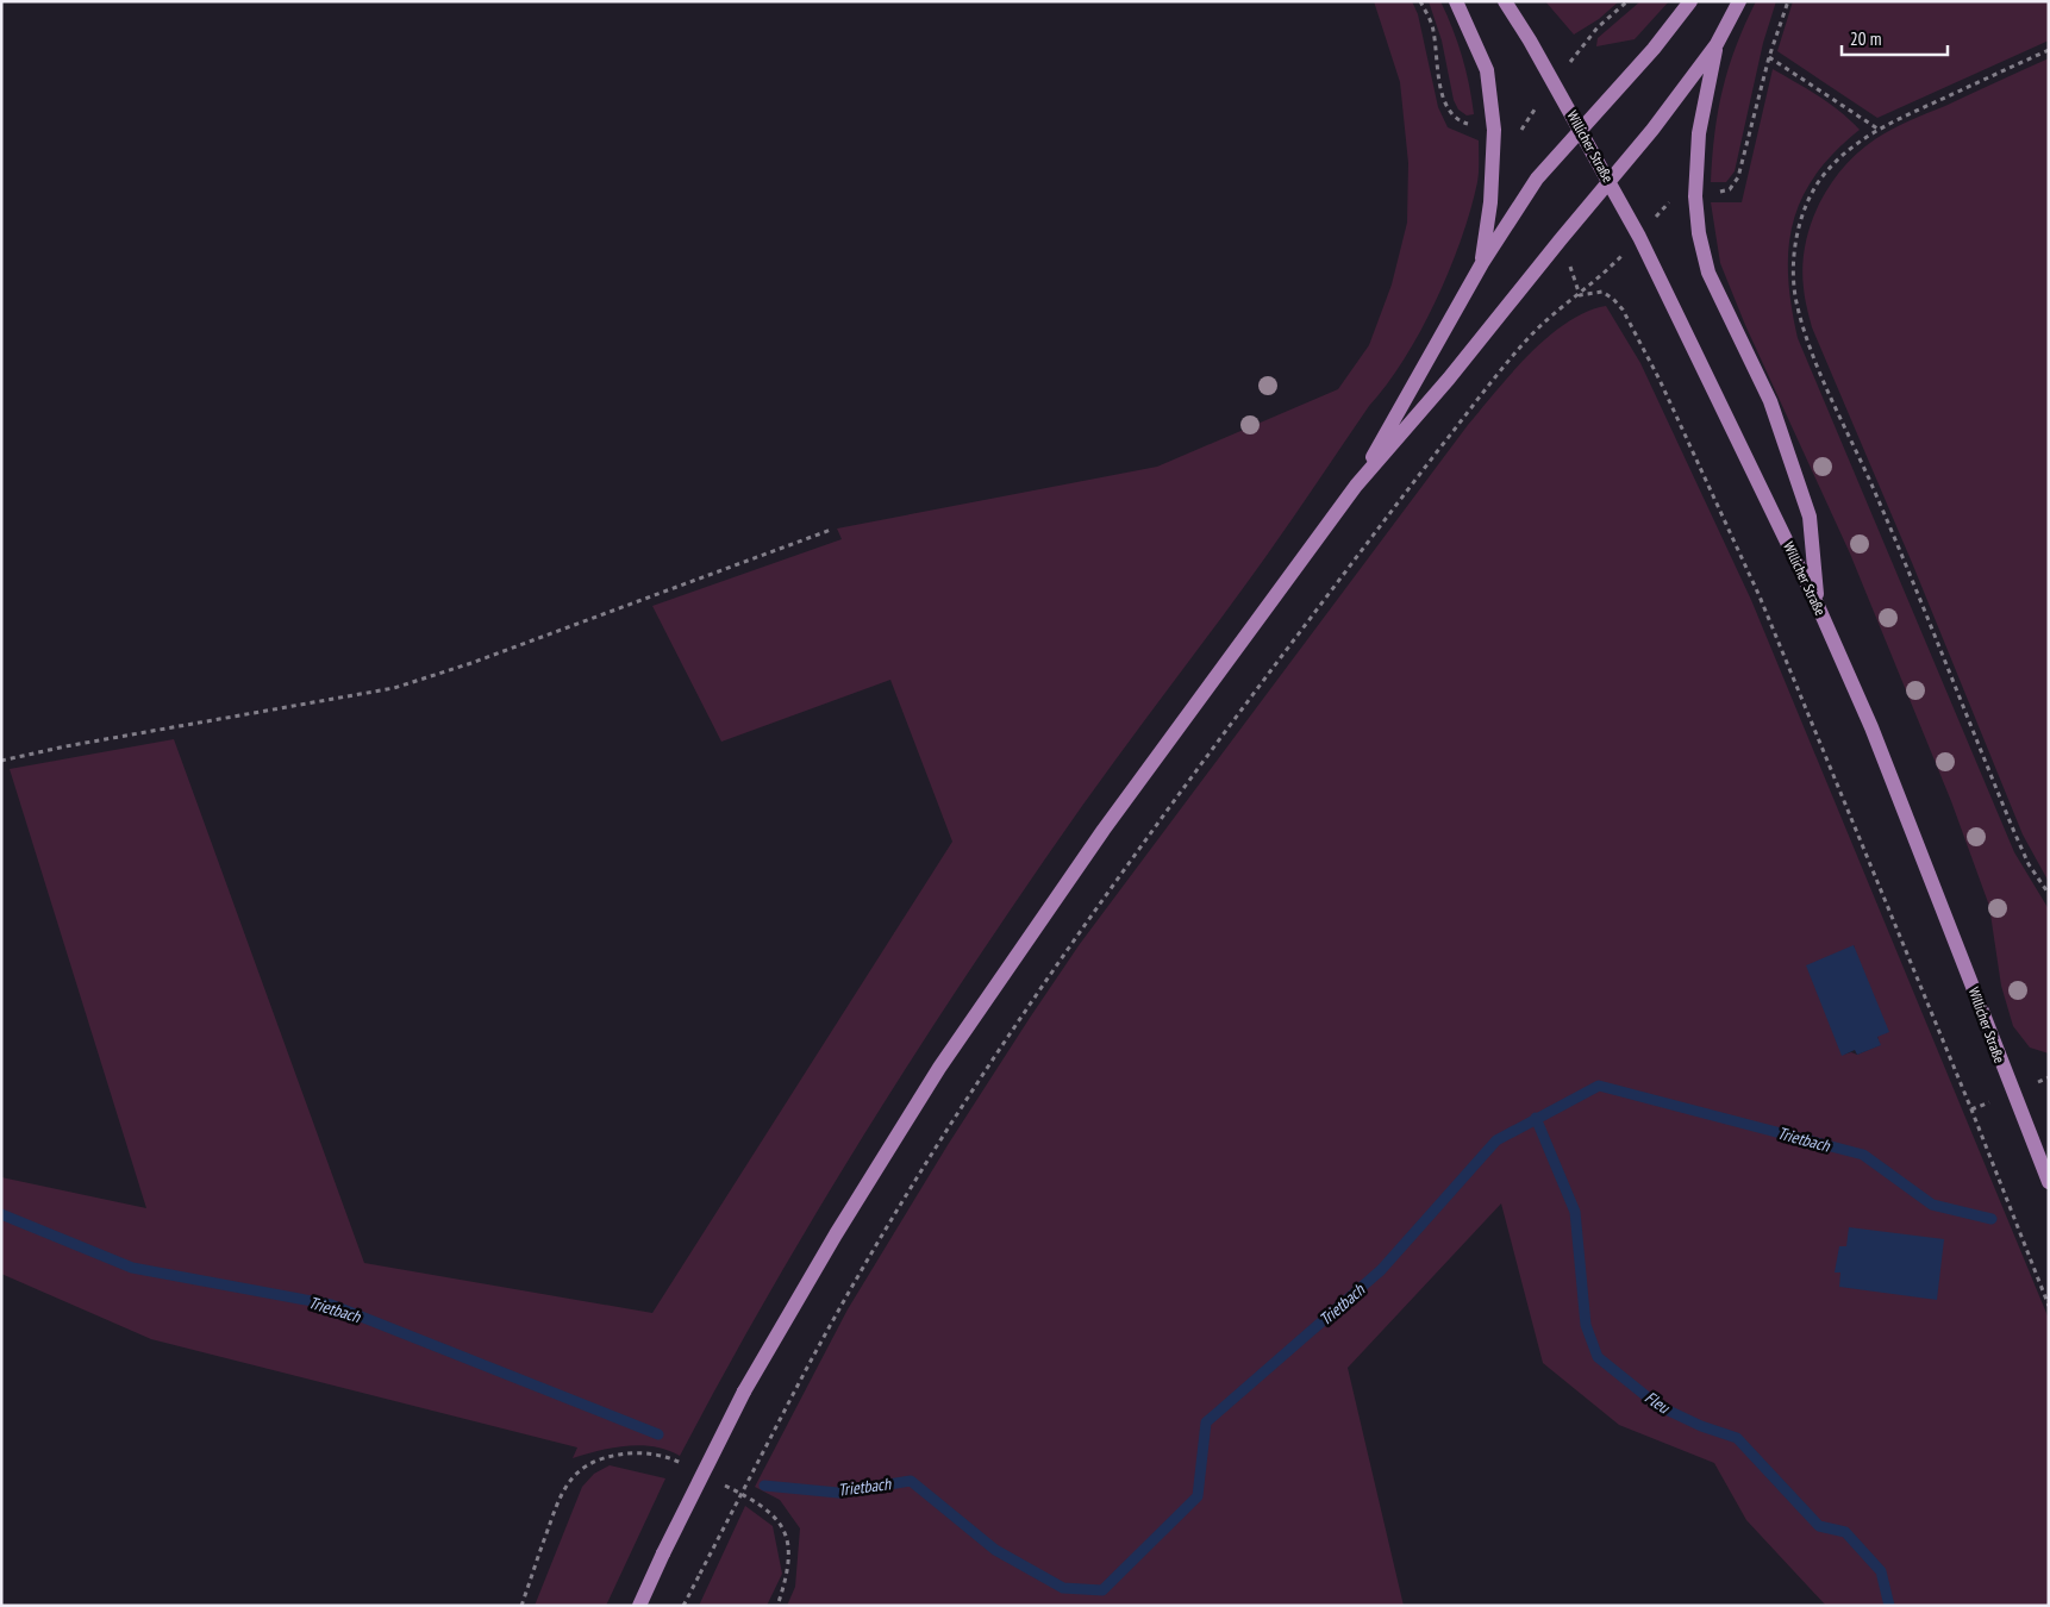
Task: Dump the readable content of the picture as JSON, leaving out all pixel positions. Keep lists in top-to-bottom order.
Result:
{
  "streets": {
    "main road": ["Willicher Straße"]
  },
  "water": ["Trietbach", "Fleu"],
  "scale_bar": "20 m"
}
